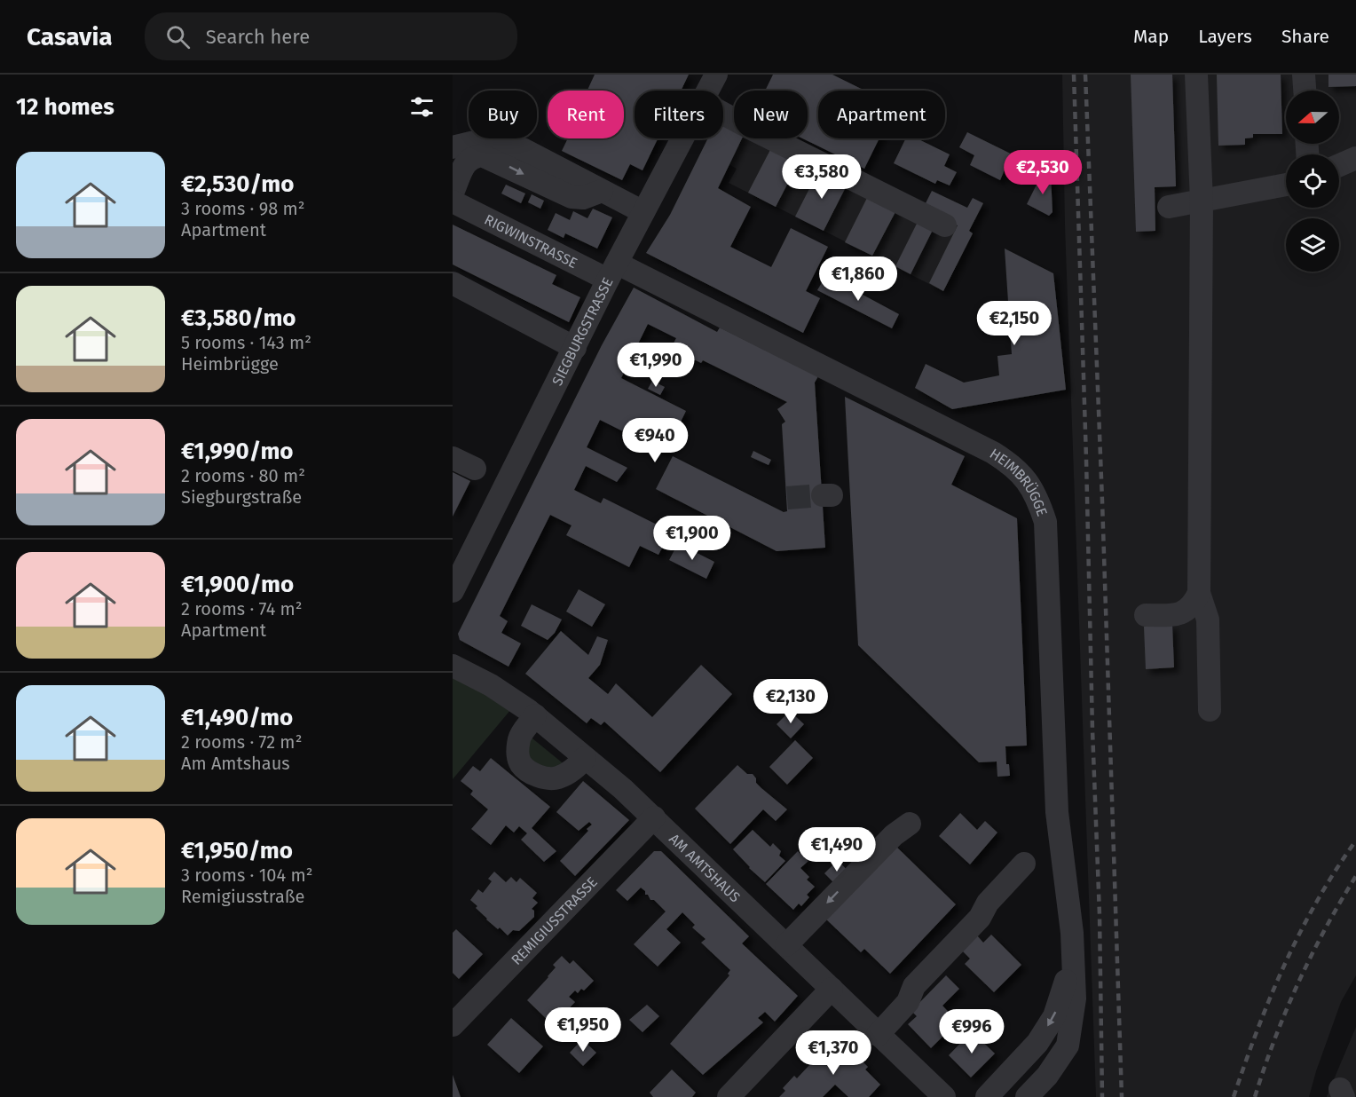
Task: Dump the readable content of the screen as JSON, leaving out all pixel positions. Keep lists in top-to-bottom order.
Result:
{
  "streets": {
    "street": [
      "RIGWINSTRASSE",
      "SIEGBURGSTRASSE",
      "HEIMBRÜGGE",
      "AM AMTSHAUS",
      "REMIGIUSSTRASSE"
    ]
  },
  "crossings": [
    ["RIGWINSTRASSE", "SIEGBURGSTRASSE"],
    ["RIGWINSTRASSE", "HEIMBRÜGGE"],
    ["SIEGBURGSTRASSE", "HEIMBRÜGGE"],
    ["AM AMTSHAUS", "REMIGIUSSTRASSE"]
  ],
  "north": "left",
  "page": {
    "header": "Casavia",
    "search": "Search here",
    "nav": ["Map", "Layers", "Share"],
    "heading": "12 homes",
    "chip": [
      "Buy",
      "Rent",
      "Filters",
      "New",
      "Apartment"
    ],
    "list": [
      {
        "name": "€2,530/mo",
        "note": "3 rooms · 98 m² · Apartment"
      },
      {
        "name": "€3,580/mo",
        "note": "5 rooms · 143 m² · Heimbrügge"
      },
      {
        "name": "€1,990/mo",
        "note": "2 rooms · 80 m² · Siegburgstraße"
      },
      {
        "name": "€1,900/mo",
        "note": "2 rooms · 74 m² · Apartment"
      },
      {
        "name": "€1,490/mo",
        "note": "2 rooms · 72 m² · Am Amtshaus"
      },
      {
        "name": "€1,950/mo",
        "note": "3 rooms · 104 m² · Remigiusstraße"
      }
    ],
    "price": [
      "€2,530",
      "€3,580",
      "€1,860",
      "€2,150",
      "€1,990",
      "€940",
      "€1,900",
      "€2,130",
      "€1,490",
      "€1,950",
      "€996",
      "€1,370"
    ]
  }
}
